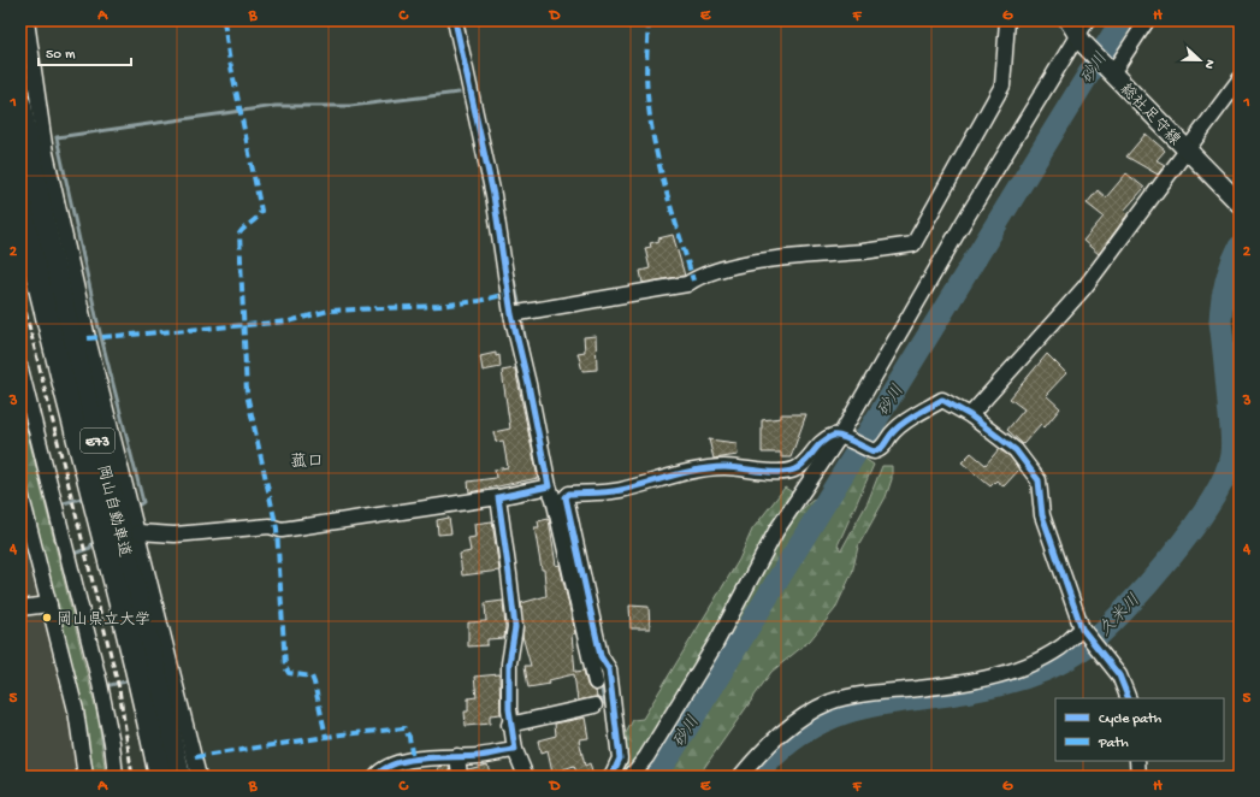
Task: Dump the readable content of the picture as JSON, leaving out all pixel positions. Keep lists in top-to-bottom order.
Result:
{
  "streets": {
    "highway": ["E73", "岡山自動車道"],
    "main road": ["総社足守線"]
  },
  "districts": ["菰口"],
  "water": ["砂川", "久米川"],
  "places": ["岡山県立大学"],
  "legend": ["Cycle path", "Path"],
  "scale_bar": "50 m",
  "north": "right",
  "grid": {
    "columns": [
      "A",
      "B",
      "C",
      "D",
      "E",
      "F",
      "G",
      "H"
    ],
    "rows": [
      "1",
      "2",
      "3",
      "4",
      "5"
    ]
  }
}
